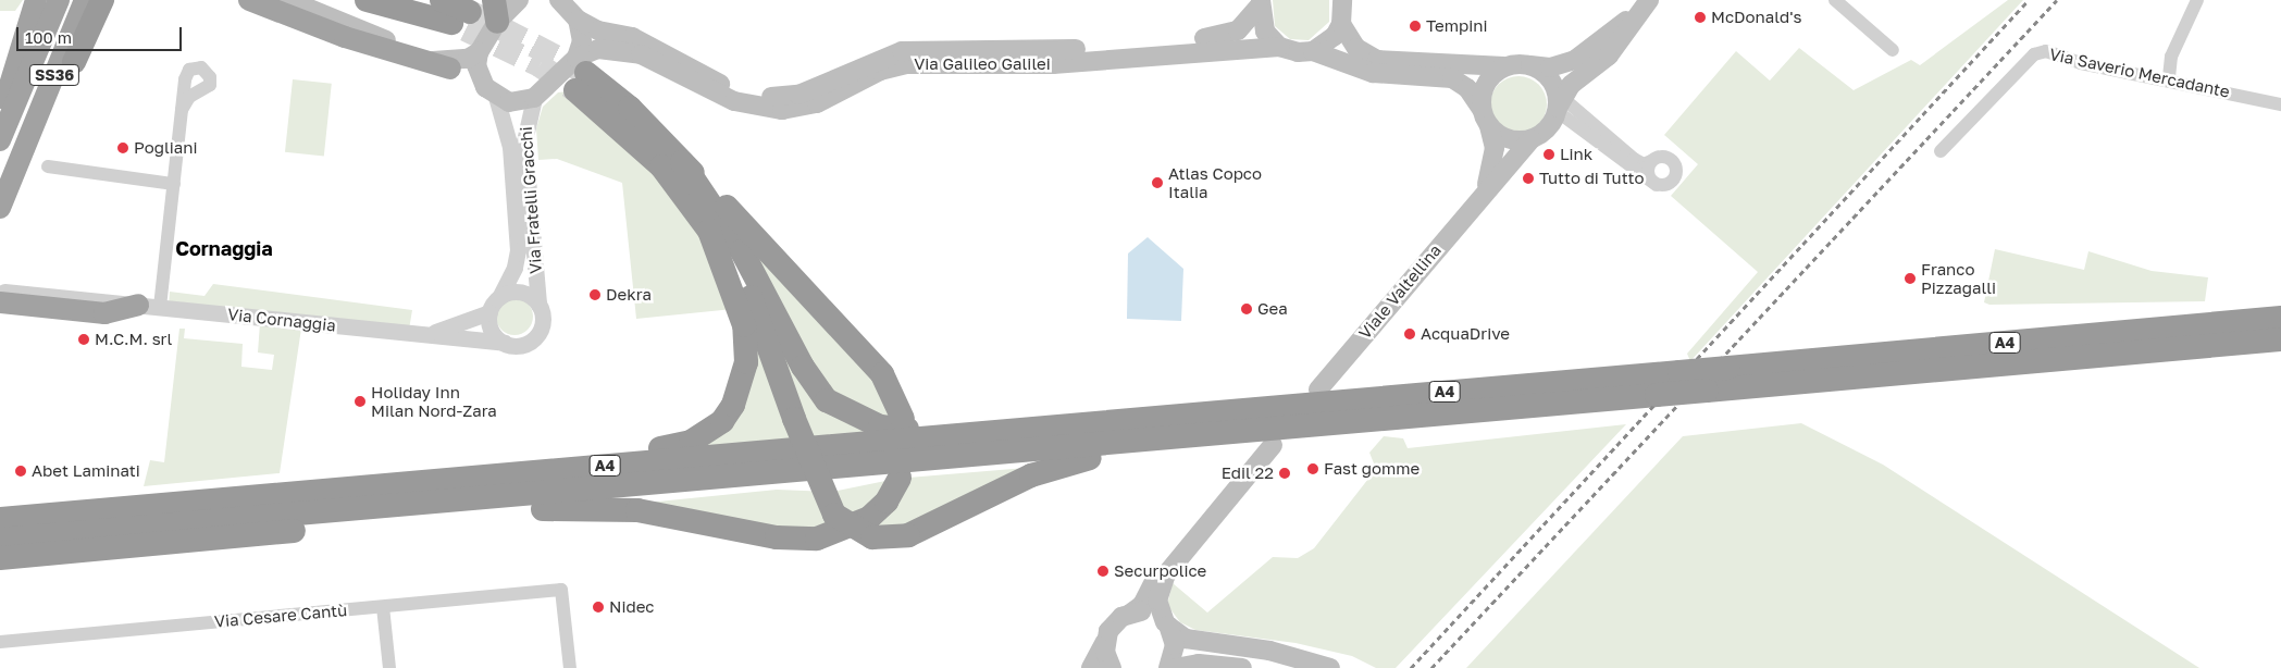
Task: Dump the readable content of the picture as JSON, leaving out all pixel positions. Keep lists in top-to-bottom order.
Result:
{
  "streets": {
    "highway": ["SS36", "A4"],
    "main road": ["Via Galileo Galilei", "Viale Valtellina"],
    "street": [
      "Via Saverio Mercadante",
      "Via Fratelli Gracchi",
      "Via Cornaggia",
      "Via Cesare Cantù"
    ]
  },
  "crossings": [
    ["Via Fratelli Gracchi", "Via Cornaggia"]
  ],
  "districts": ["Cornaggia"],
  "places": [
    "McDonald's",
    "Tempini",
    "Pogliani",
    "Link",
    "Tutto di Tutto",
    "Atlas Copco Italia",
    "Franco Pizzagalli",
    "Dekra",
    "Gea",
    "AcquaDrive",
    "M.C.M. srl",
    "Holiday Inn Milan Nord-Zara",
    "Fast gomme",
    "Abet Laminati",
    "Edil 22",
    "Securpolice",
    "Nidec"
  ],
  "scale_bar": "100 m"
}
